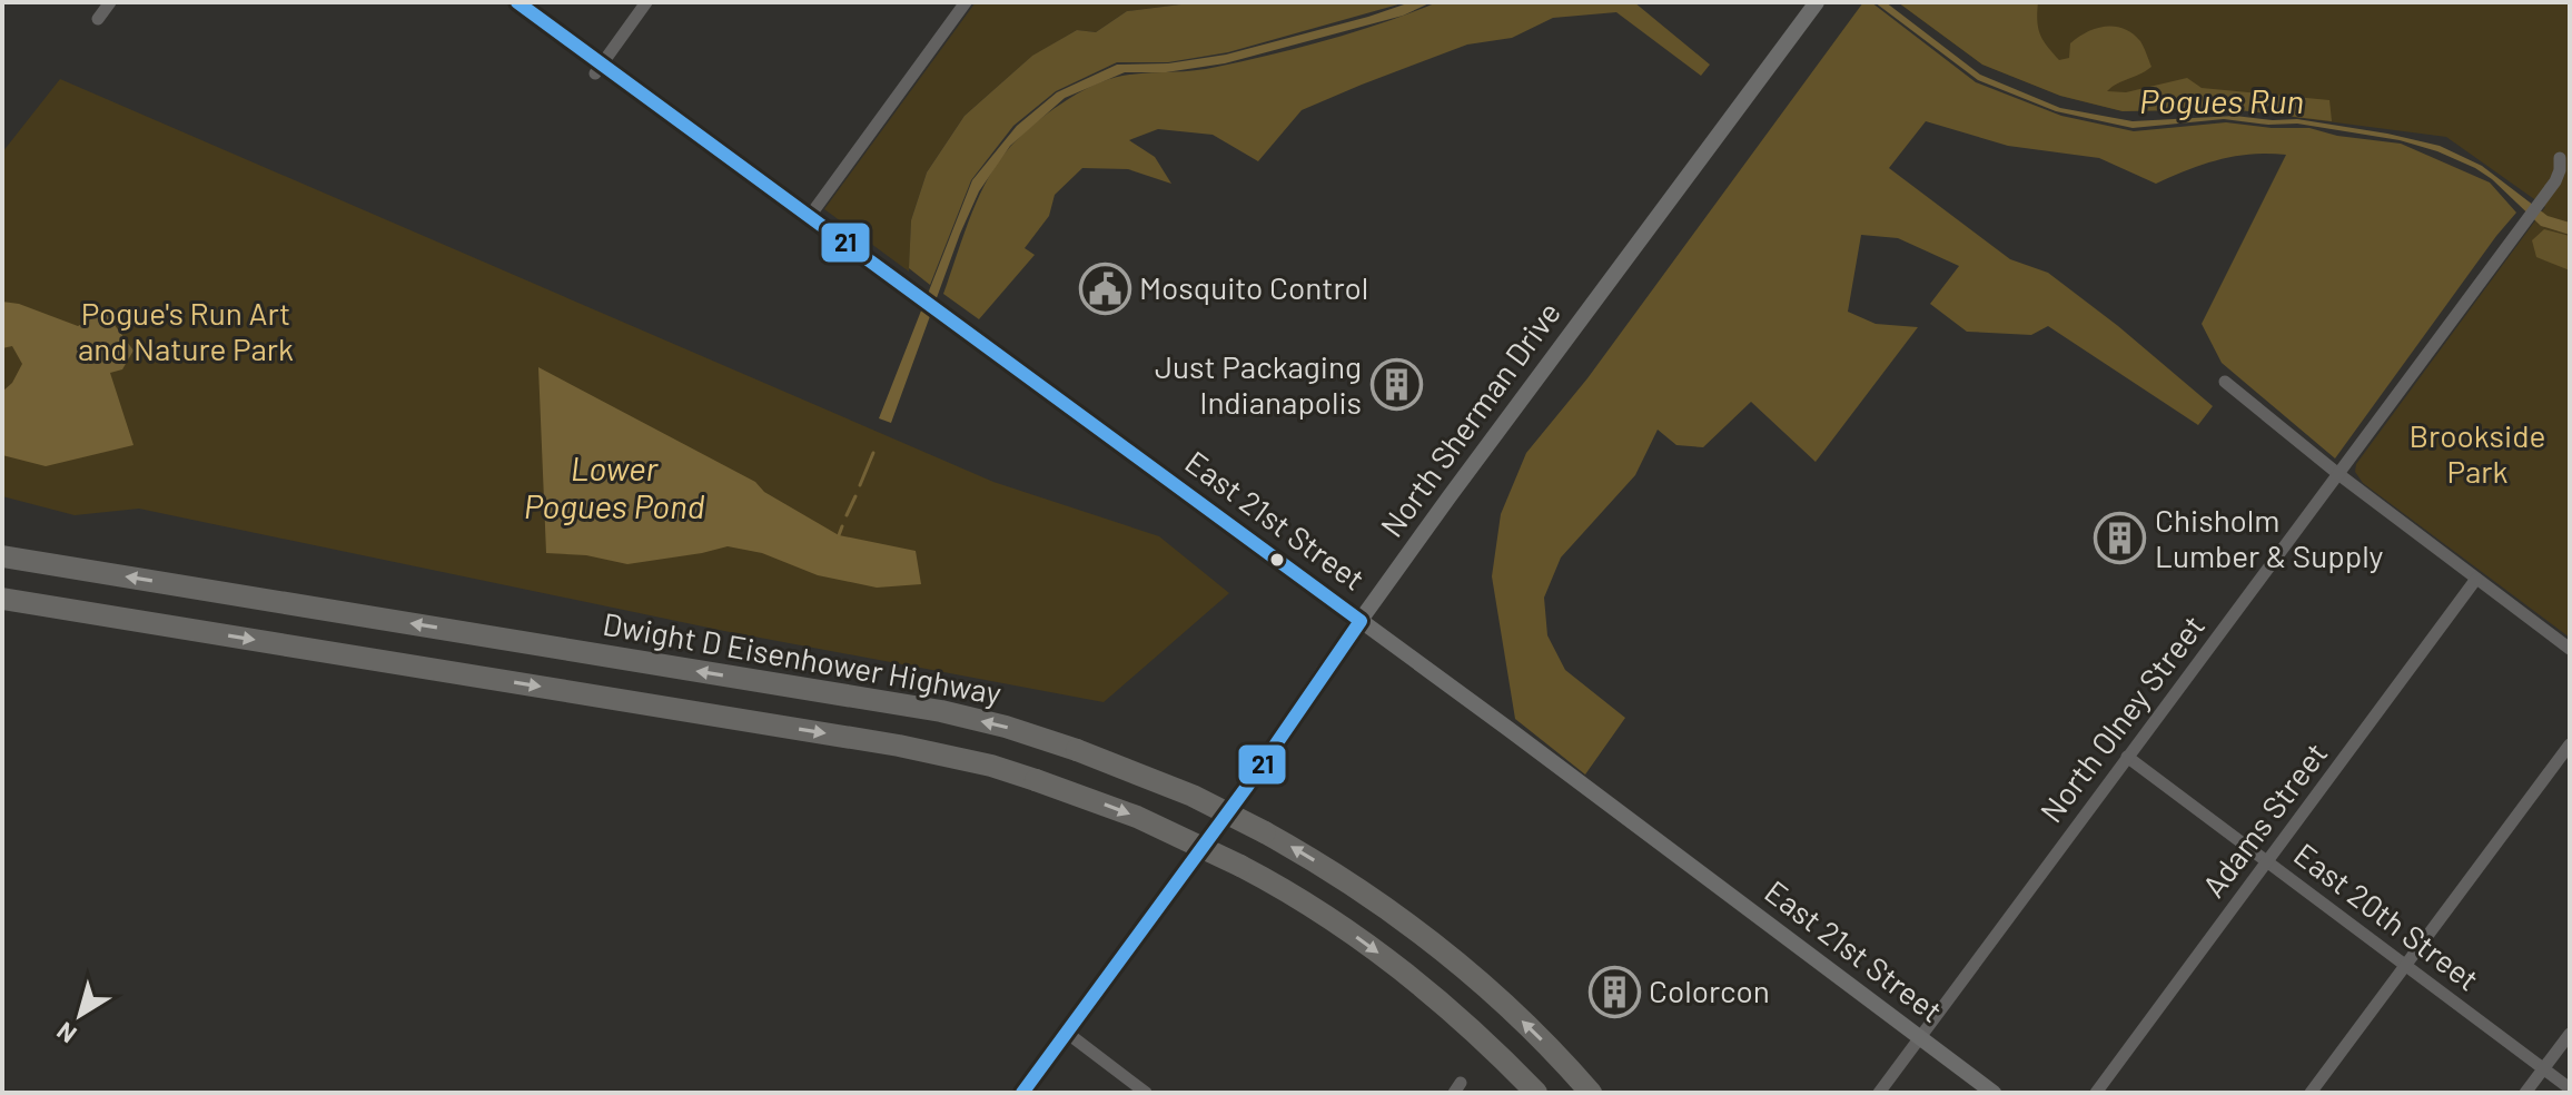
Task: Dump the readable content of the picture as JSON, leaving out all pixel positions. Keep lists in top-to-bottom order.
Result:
{
  "streets": {
    "highway": ["Dwight D Eisenhower Highway"],
    "main road": ["North Sherman Drive", "East 21st Street"],
    "street": ["North Olney Street", "Adams Street", "East 20th Street"]
  },
  "crossings": [
    ["North Sherman Drive", "East 21st Street"],
    ["East 21st Street", "North Olney Street"],
    ["North Olney Street", "East 20th Street"],
    ["Adams Street", "East 20th Street"]
  ],
  "water": ["Pogues Run", "Lower Pogues Pond"],
  "parks": ["Pogue's Run Art and Nature Park", "Brookside Park"],
  "places": {
    "public building": ["Mosquito Control"],
    "building": ["Just Packaging Indianapolis", "Chisholm Lumber & Supply", "Colorcon"]
  },
  "lines": ["transit line 21"],
  "north": "bottom left"
}
